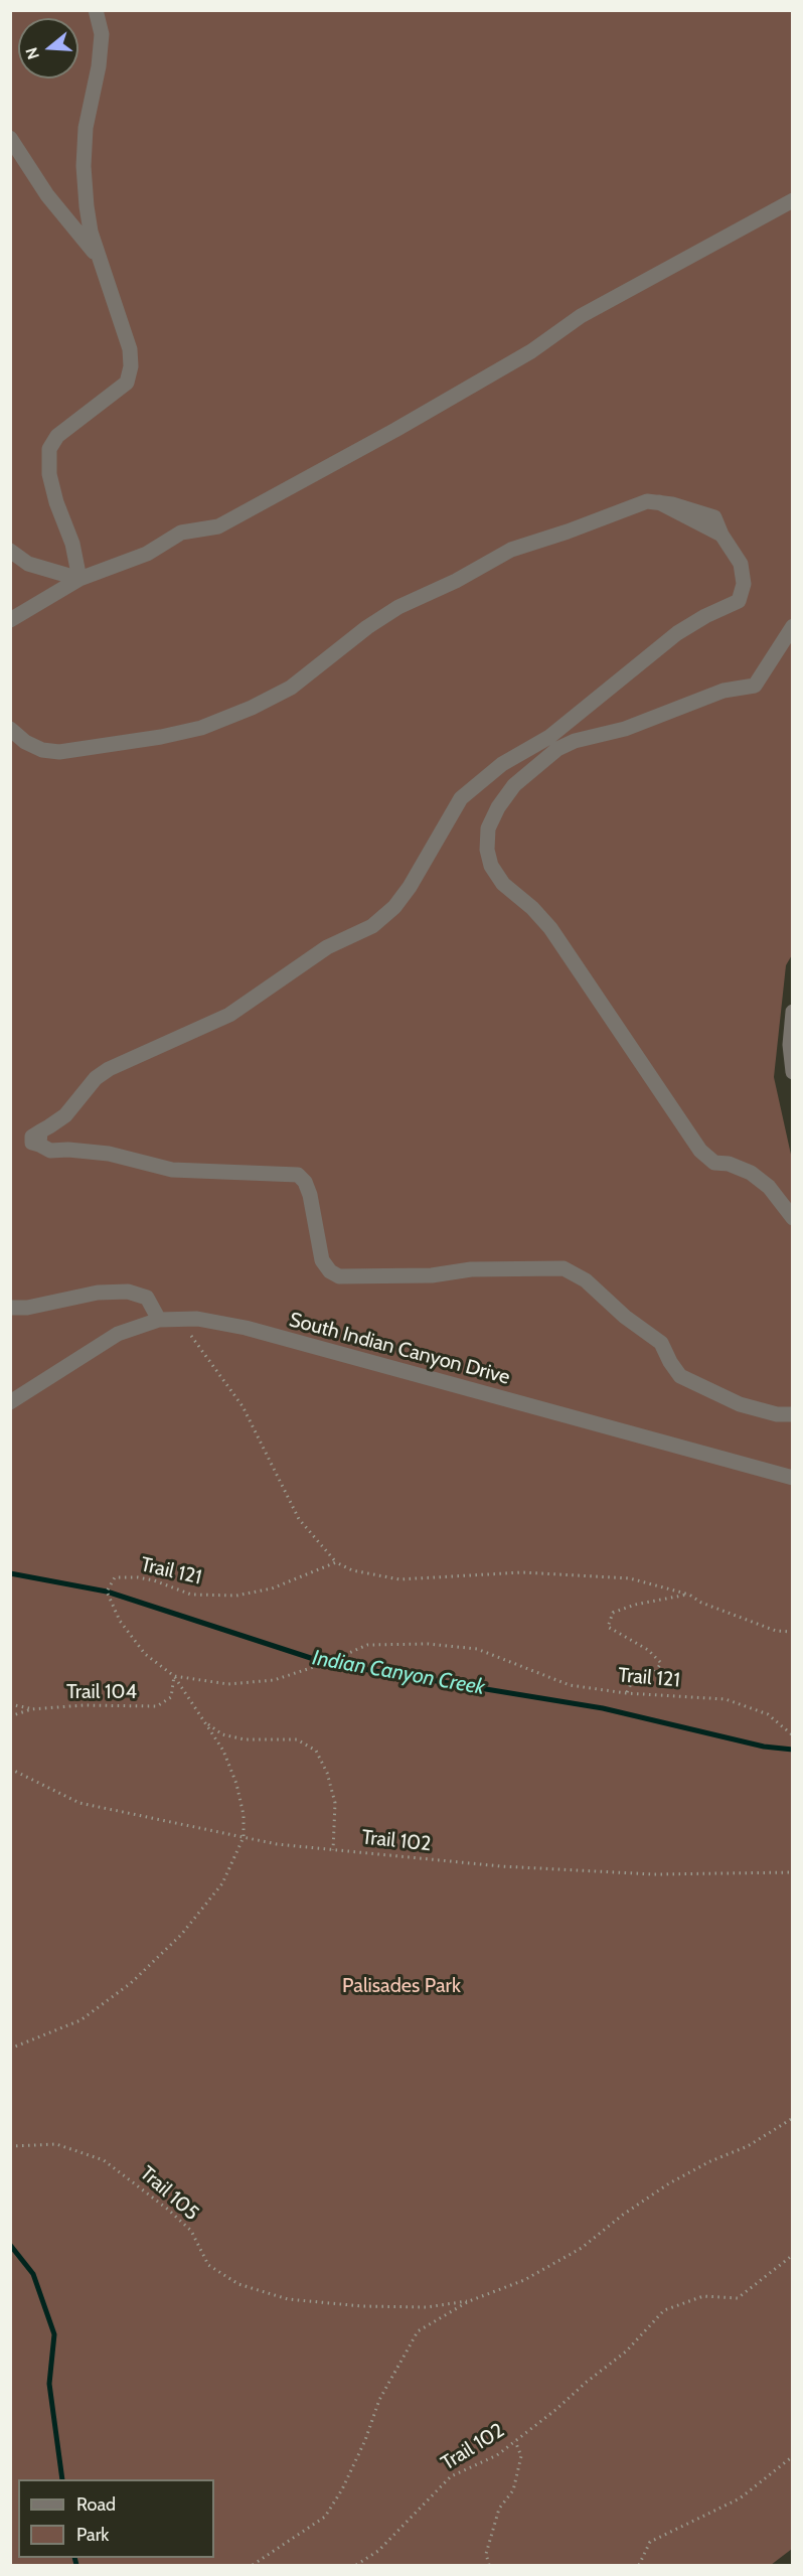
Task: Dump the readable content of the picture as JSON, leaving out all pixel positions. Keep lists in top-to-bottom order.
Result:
{
  "streets": {
    "street": ["South Indian Canyon Drive"],
    "path": [
      "Trail 121",
      "Trail 104",
      "Trail 102",
      "Trail 105"
    ]
  },
  "crossings": [
    ["Trail 121", "Trail 104"]
  ],
  "water": ["Indian Canyon Creek"],
  "parks": ["Palisades Park"],
  "legend": ["Road", "Park"],
  "north": "left"
}
